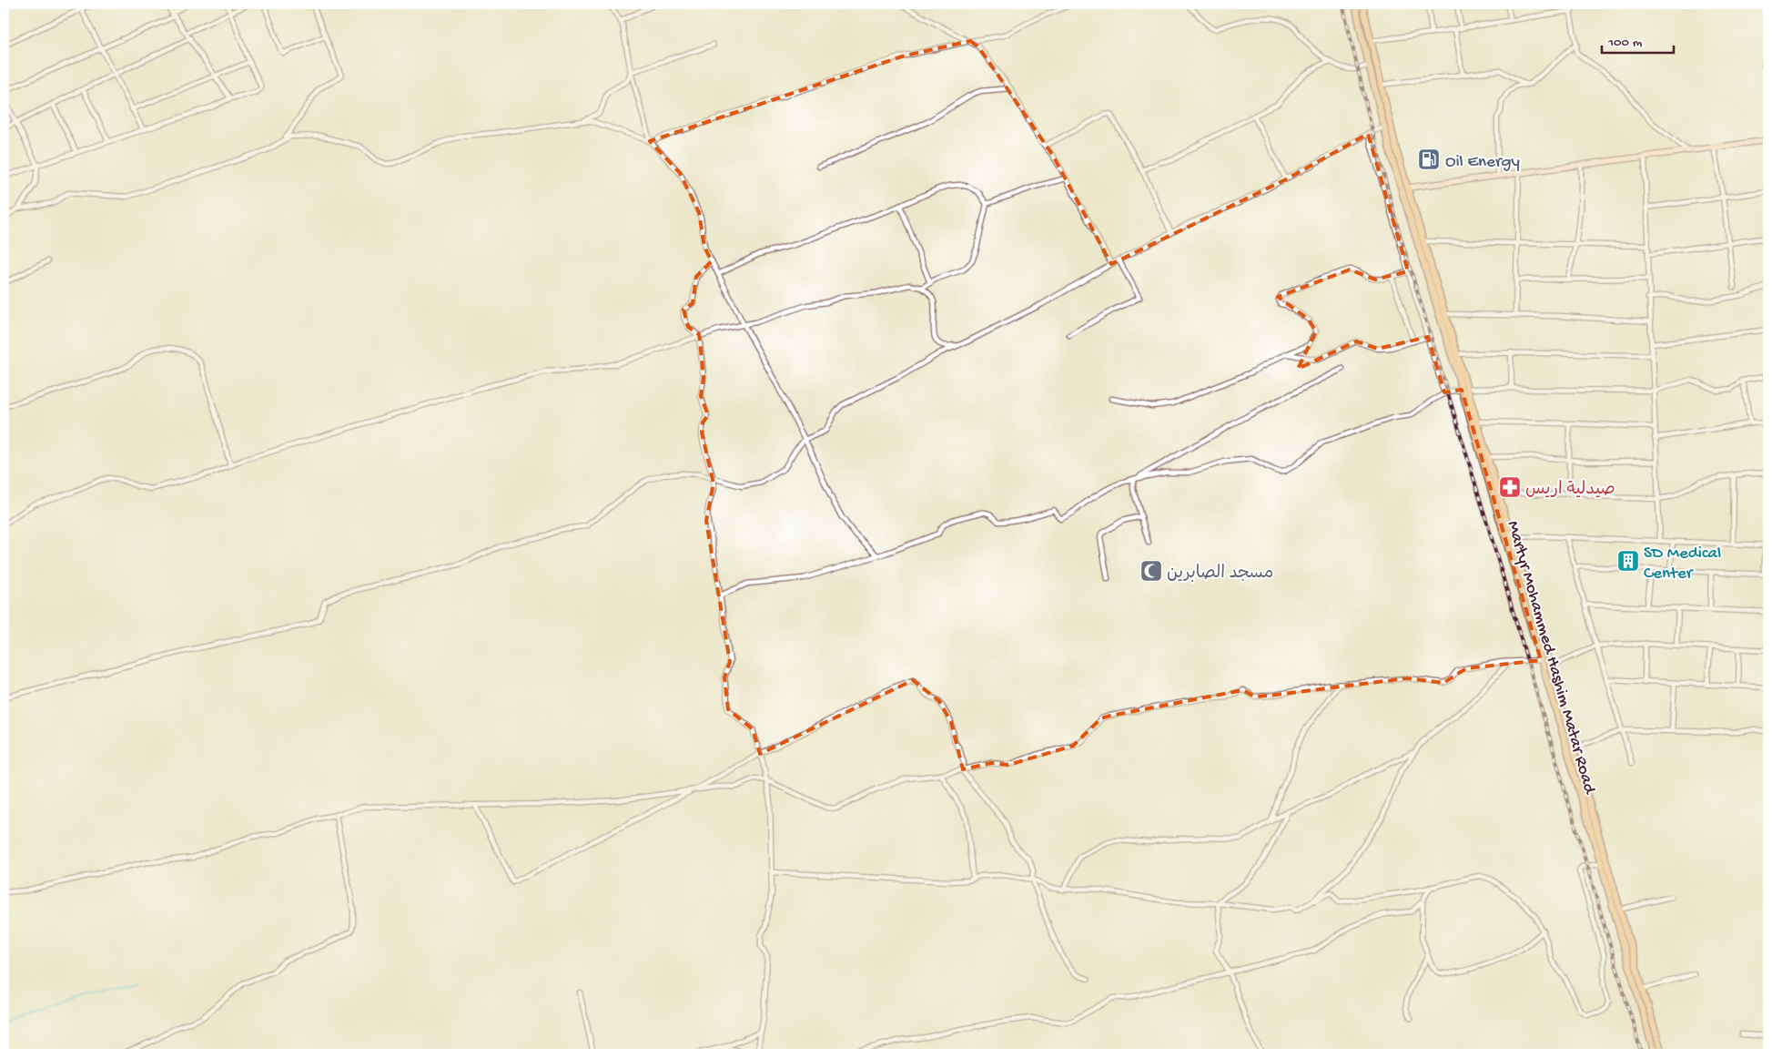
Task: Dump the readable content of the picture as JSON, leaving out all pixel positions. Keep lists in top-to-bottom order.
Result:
{
  "streets": {
    "main road": ["Martyr Mohammed Hashim Matar Road"]
  },
  "places": {
    "fuel station": ["Oil Energy"],
    "pharmacy": ["صيدلية اريس"],
    "building": ["SD Medical Center"],
    "mosque": ["مسجد الصابرين"]
  },
  "scale_bar": "100 m"
}
